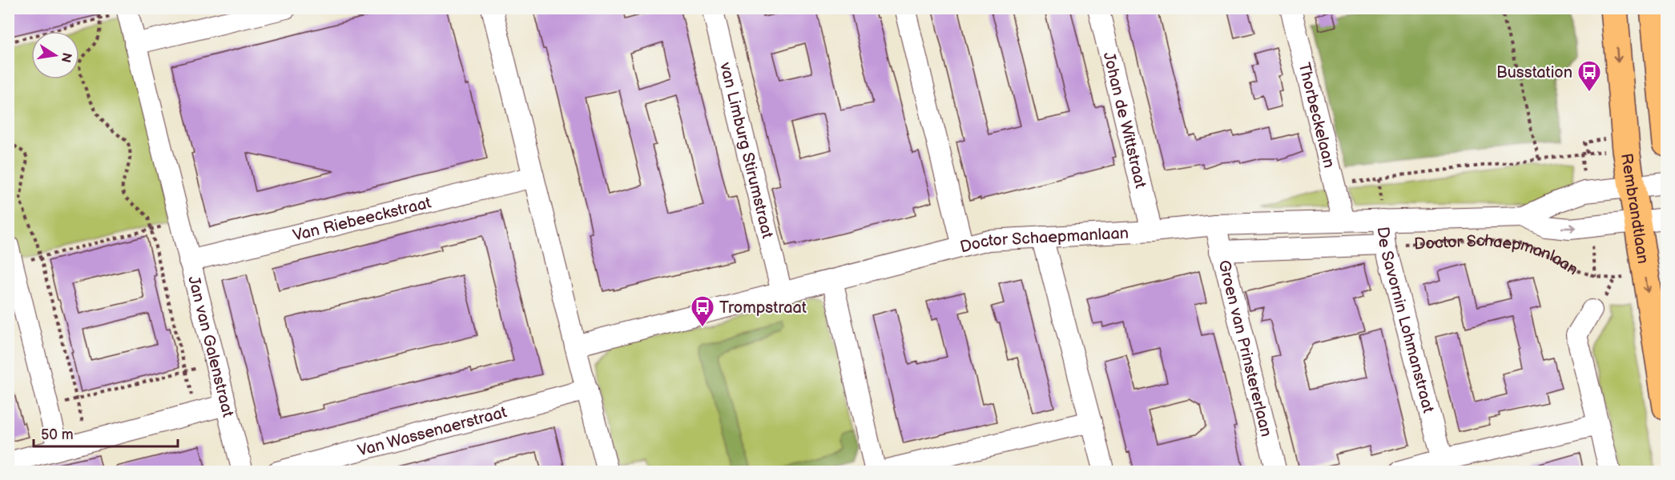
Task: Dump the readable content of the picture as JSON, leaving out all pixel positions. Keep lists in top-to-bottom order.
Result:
{
  "streets": {
    "main road": ["Rembrandtlaan"],
    "street": [
      "Thorbeckelaan",
      "Johan de Wittstraat",
      "van Limburg Stirumstraat",
      "Van Riebeeckstraat",
      "Doctor Schaepmanlaan",
      "De Savornin Lohmanstraat",
      "Jan van Galenstraat",
      "Groen van Prinstererlaan",
      "Van Wassenaerstraat"
    ]
  },
  "crossings": [
    ["Thorbeckelaan", "Doctor Schaepmanlaan"],
    ["Johan de Wittstraat", "Doctor Schaepmanlaan"],
    ["van Limburg Stirumstraat", "Doctor Schaepmanlaan"],
    ["Rembrandtlaan", "Doctor Schaepmanlaan"],
    ["Van Riebeeckstraat", "Jan van Galenstraat"],
    ["Doctor Schaepmanlaan", "De Savornin Lohmanstraat"],
    ["Doctor Schaepmanlaan", "Groen van Prinstererlaan"]
  ],
  "places": {
    "bus stop": ["Busstation", "Trompstraat"]
  },
  "scale_bar": "50 m",
  "north": "right"
}
